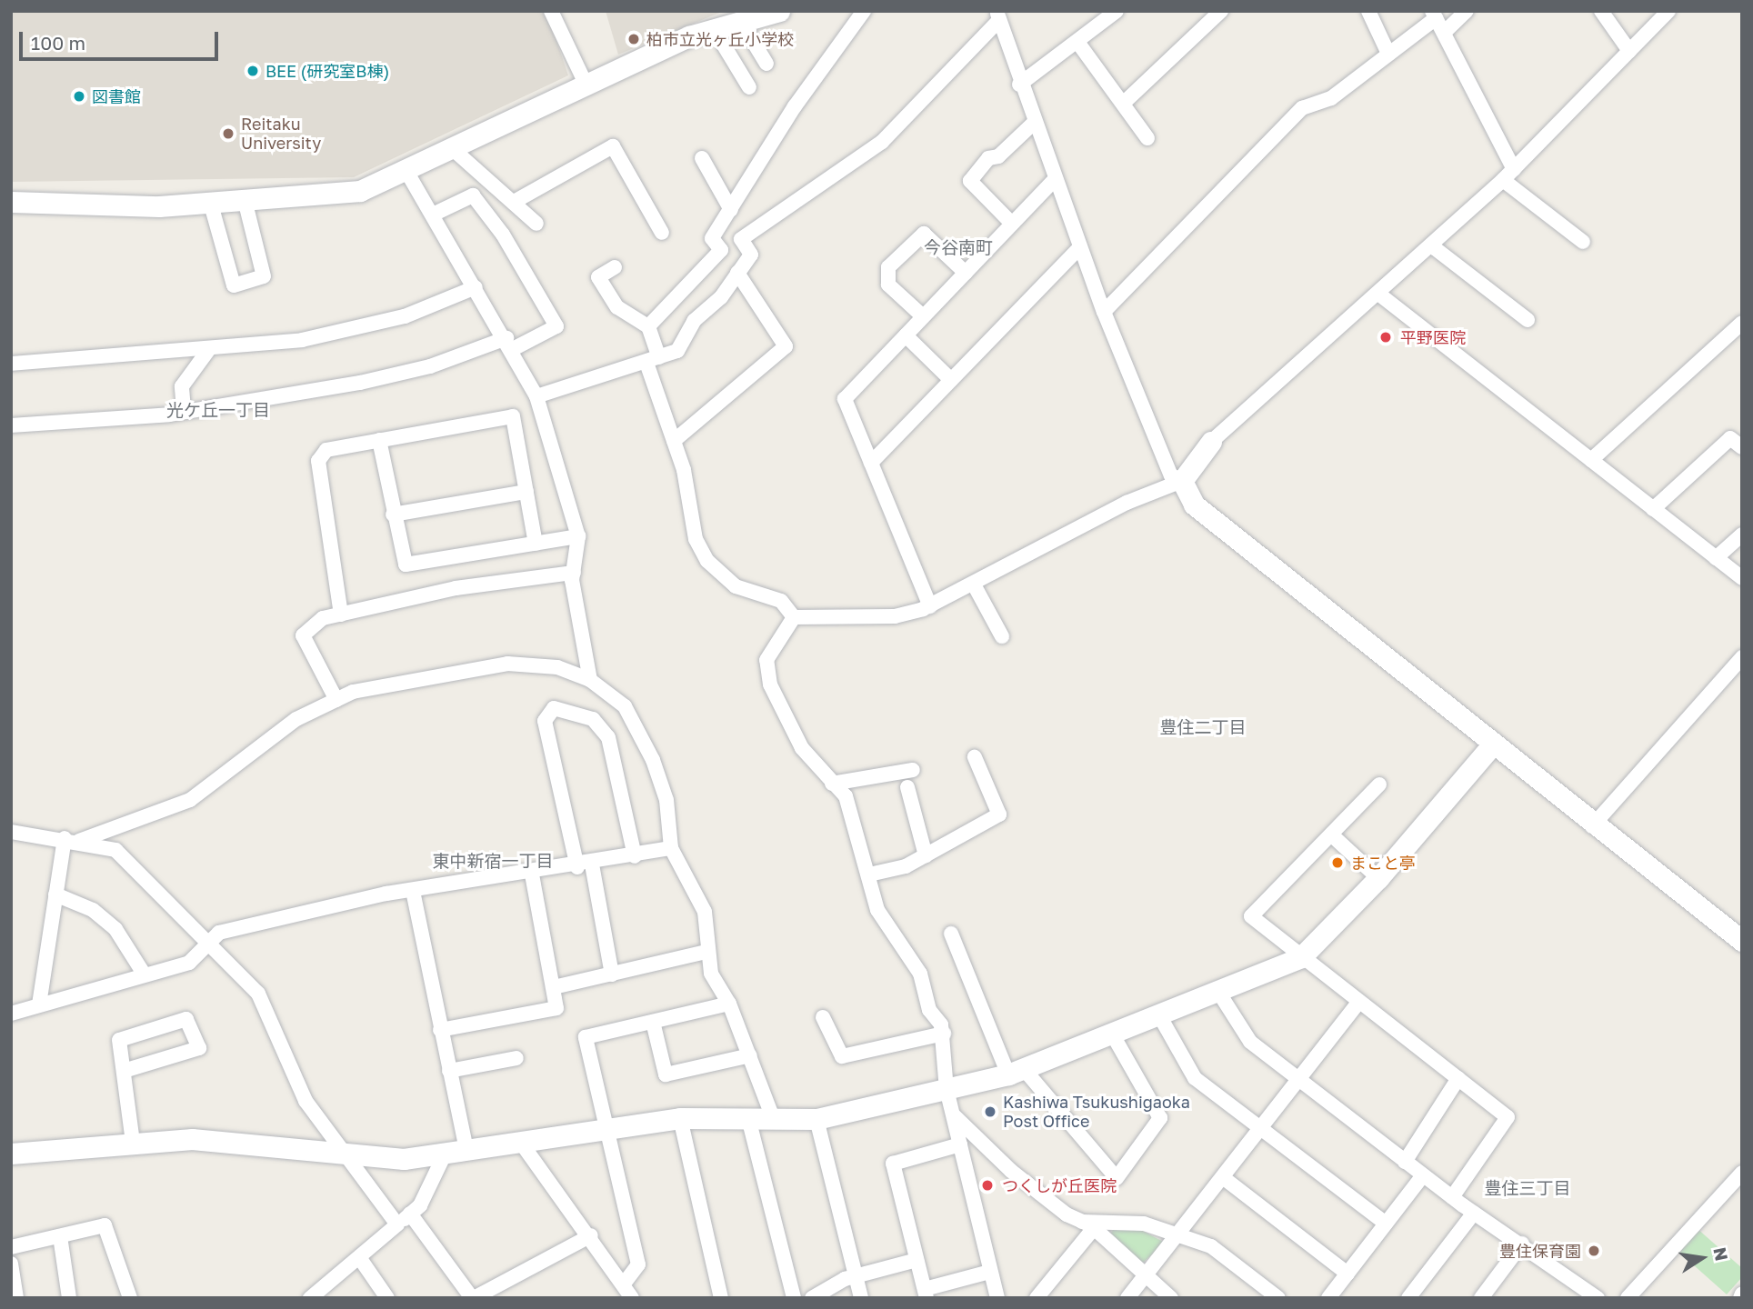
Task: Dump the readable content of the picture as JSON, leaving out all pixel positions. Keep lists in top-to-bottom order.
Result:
{
  "districts": [
    "今谷南町",
    "光ケ丘一丁目",
    "豊住二丁目",
    "東中新宿一丁目",
    "豊住三丁目"
  ],
  "places": [
    "柏市立光ヶ丘小学校",
    "BEE (研究室B棟)",
    "図書館",
    "Reitaku University",
    "平野医院",
    "まこと亭",
    "Kashiwa Tsukushigaoka Post Office",
    "つくしが丘医院",
    "豊住保育園"
  ],
  "scale_bar": "100 m",
  "north": "right"
}
